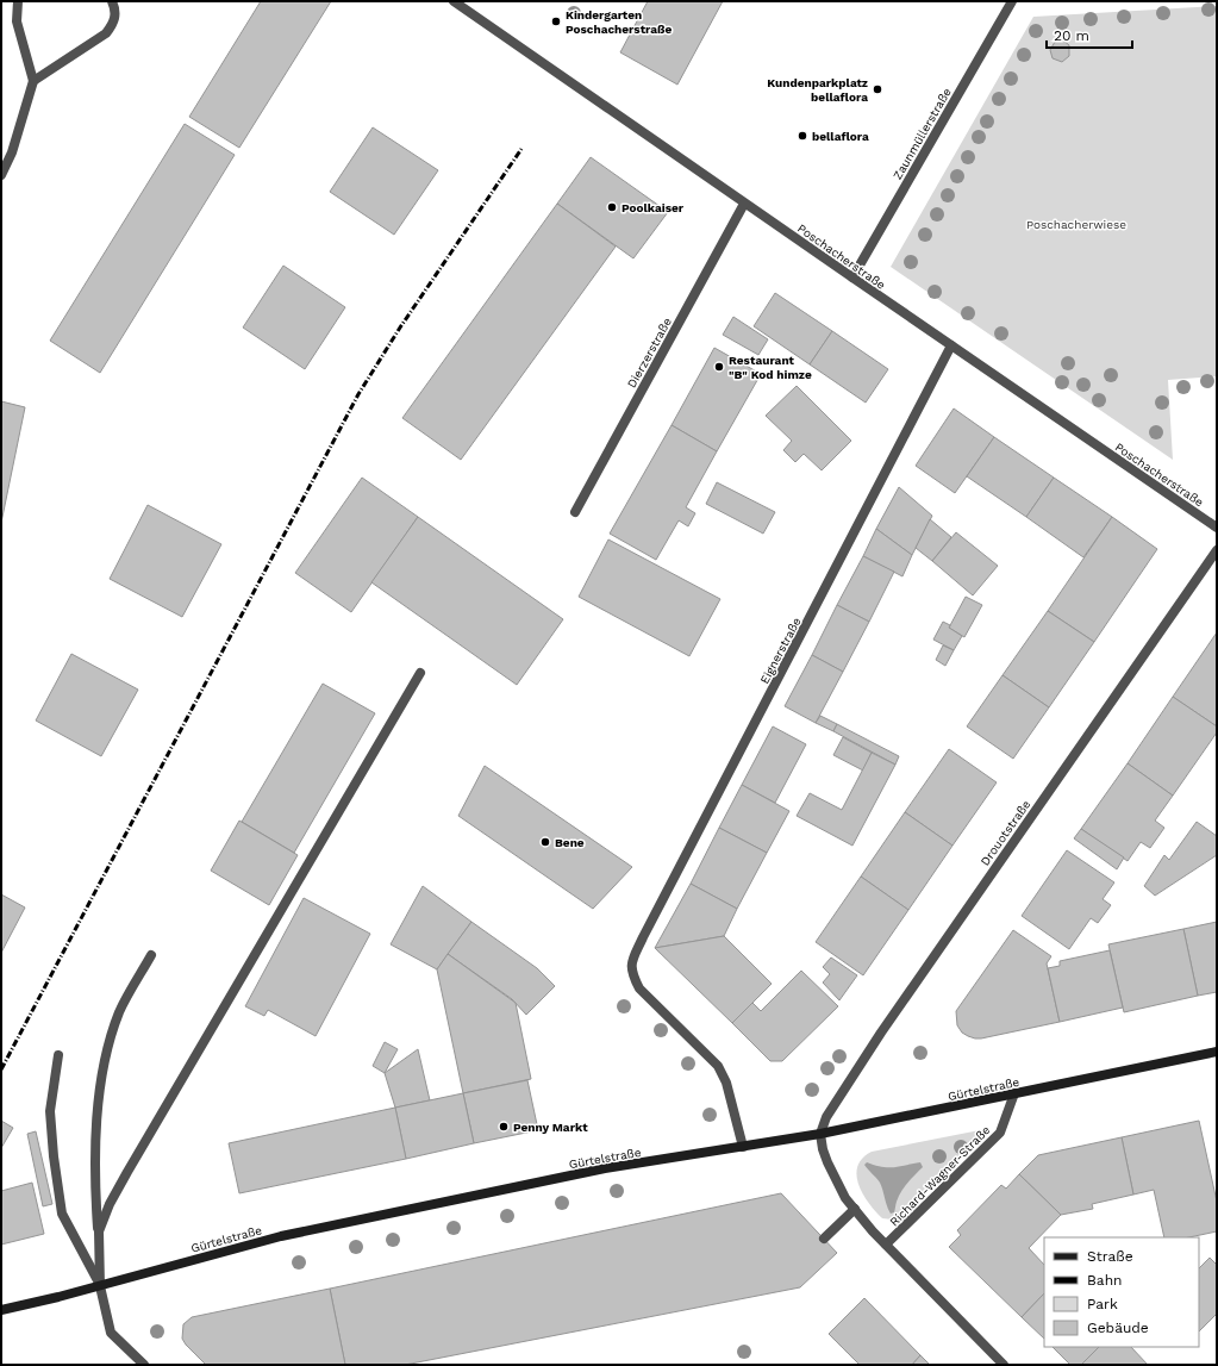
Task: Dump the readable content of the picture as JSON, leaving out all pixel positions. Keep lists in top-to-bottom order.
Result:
{
  "streets": {
    "main road": ["Gürtelstraße"],
    "street": [
      "Zaunmüllerstraße",
      "Poschacherstraße",
      "Dierzerstraße",
      "Eignerstraße",
      "Drouotstraße",
      "Richard-Wagner-Straße"
    ]
  },
  "crossings": [
    ["Zaunmüllerstraße", "Poschacherstraße"],
    ["Poschacherstraße", "Dierzerstraße"],
    ["Poschacherstraße", "Eignerstraße"],
    ["Eignerstraße", "Gürtelstraße"],
    ["Drouotstraße", "Gürtelstraße"],
    ["Gürtelstraße", "Richard-Wagner-Straße"]
  ],
  "parks": ["Poschacherwiese"],
  "places": [
    "Kindergarten Poschacherstraße",
    "Kundenparkplatz bellaflora",
    "bellaflora",
    "Poolkaiser",
    "Restaurant \"B\" Kod himze",
    "Bene",
    "Penny Markt"
  ],
  "legend": [
    "Straße",
    "Bahn",
    "Park",
    "Gebäude"
  ],
  "scale_bar": "20 m"
}
